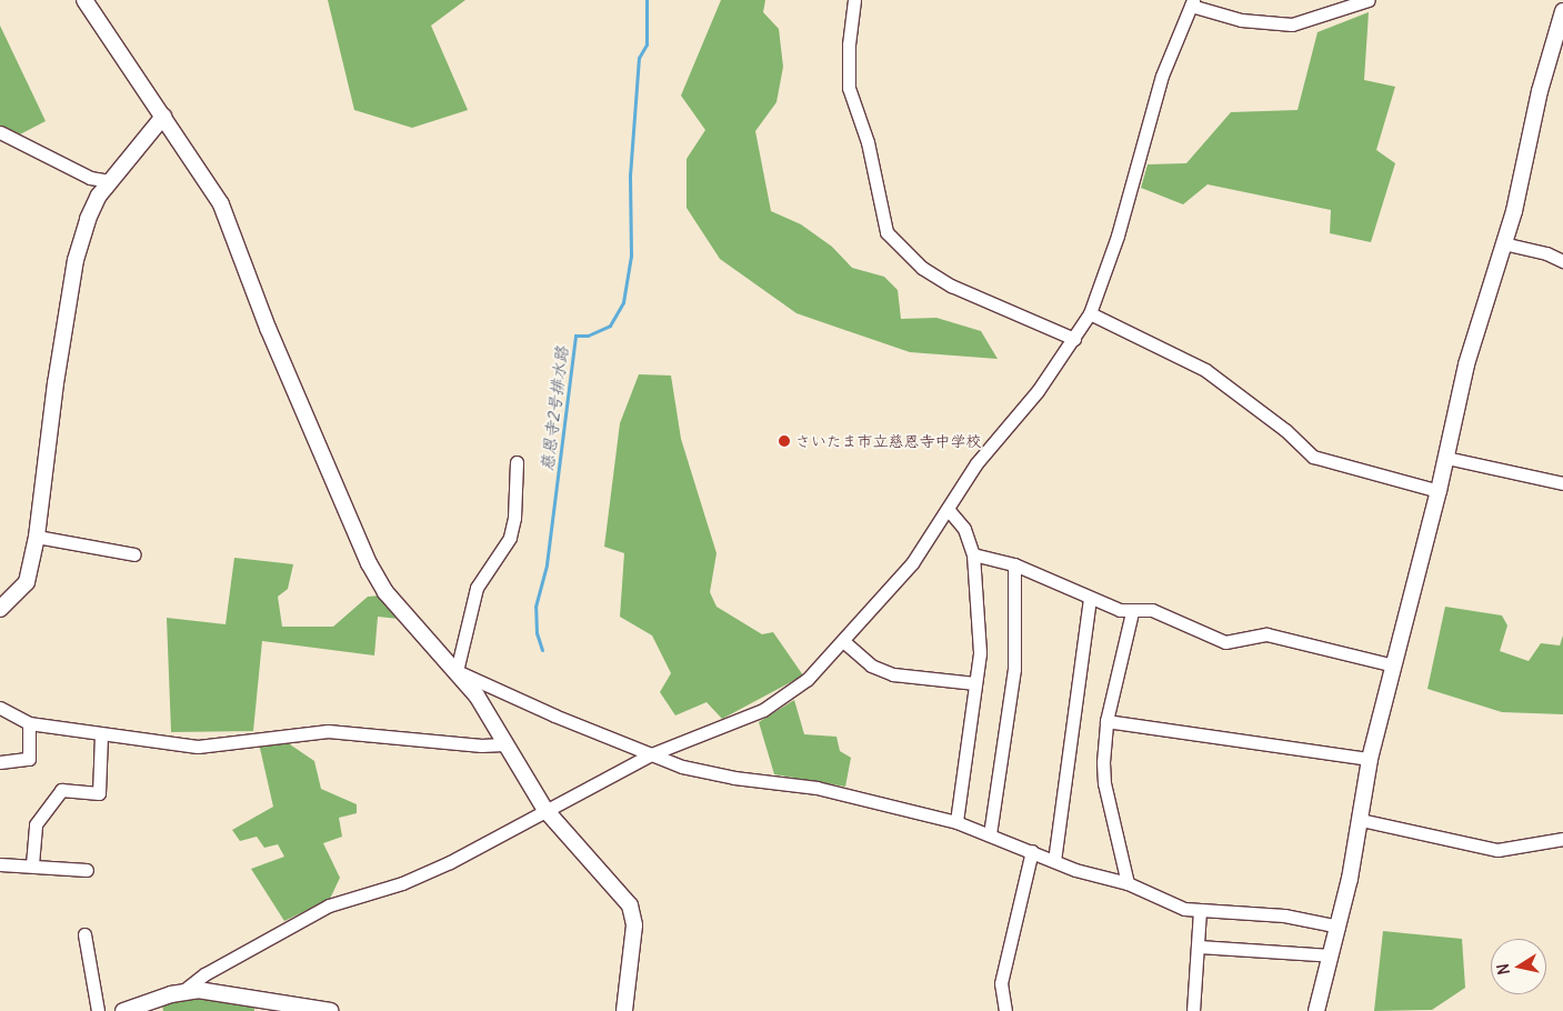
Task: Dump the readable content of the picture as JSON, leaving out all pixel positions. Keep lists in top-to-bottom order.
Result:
{
  "water": ["慈恩寺2号排水路"],
  "places": ["さいたま市立慈恩寺中学校"],
  "north": "left"
}
